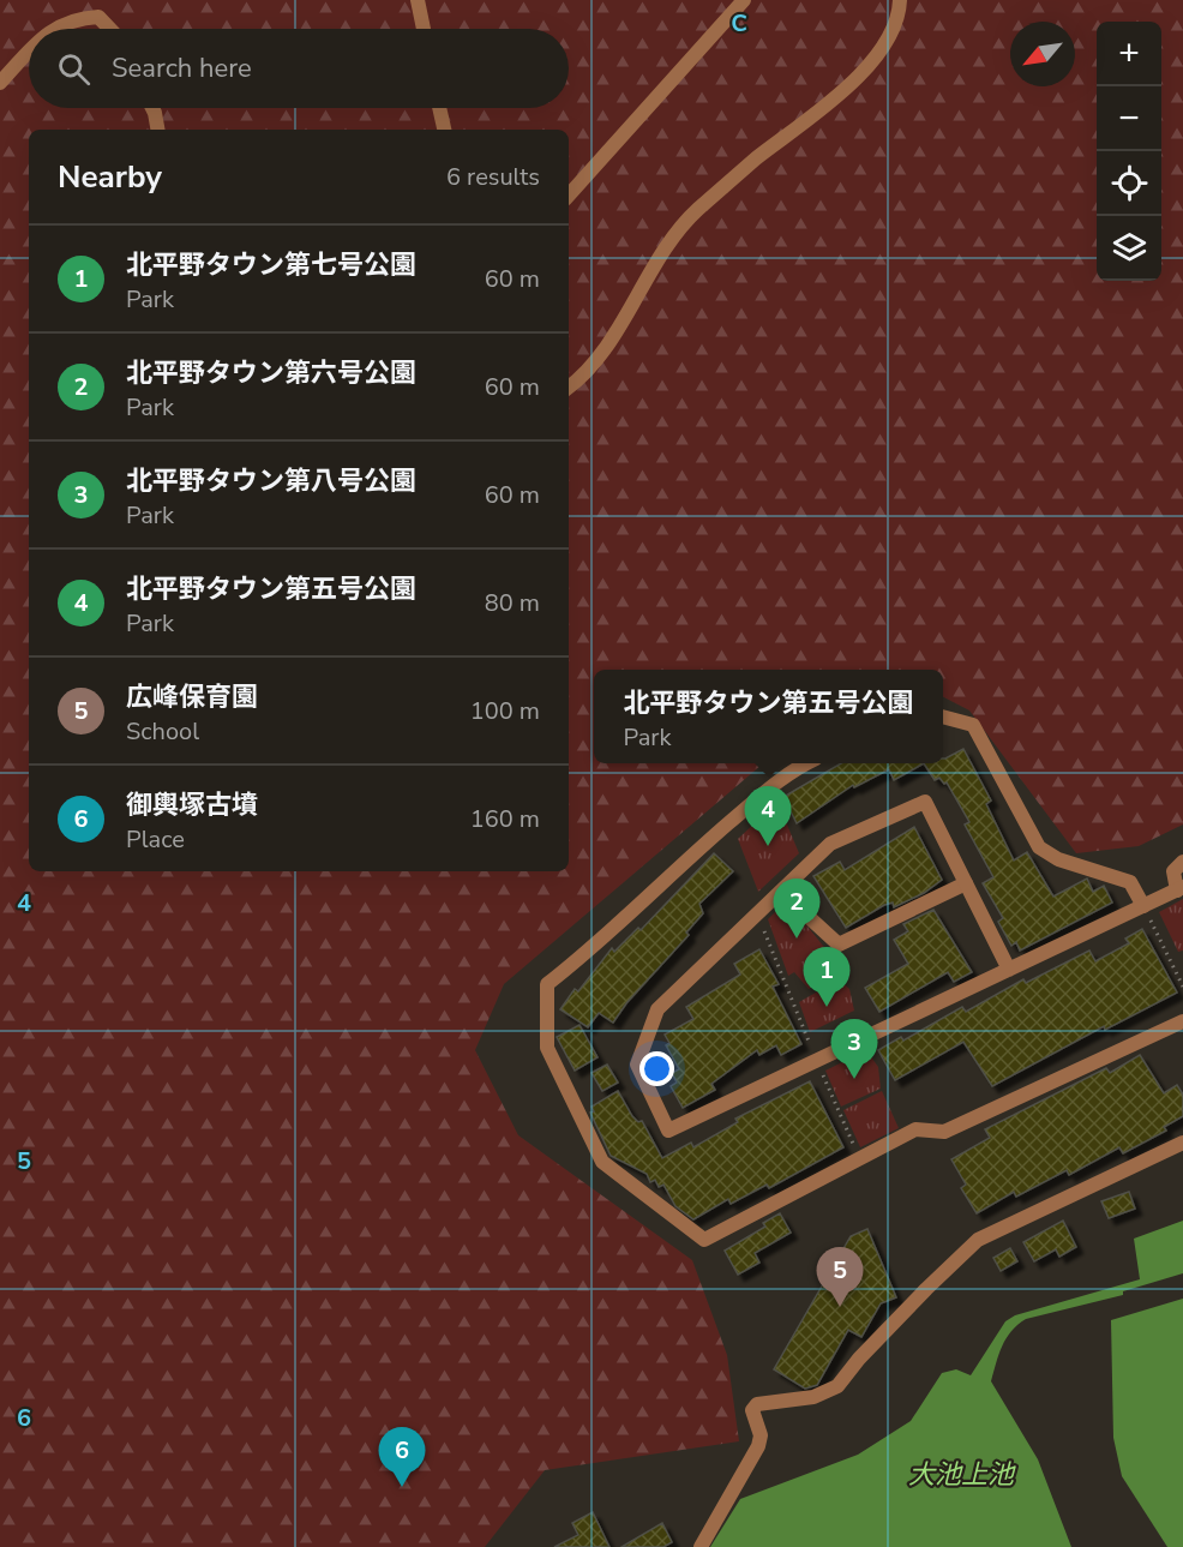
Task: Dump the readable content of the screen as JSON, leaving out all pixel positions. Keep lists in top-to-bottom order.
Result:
{
  "water": ["大池上池"],
  "north": "bottom left",
  "page": {
    "map_buttons": ["+", "−"],
    "search": "Search here",
    "heading": ["Nearby", "6 results"],
    "list": [
      {
        "mark": "1",
        "name": "北平野タウン第七号公園",
        "note": "Park",
        "value": "60 m"
      },
      {
        "mark": "2",
        "name": "北平野タウン第六号公園",
        "note": "Park",
        "value": "60 m"
      },
      {
        "mark": "3",
        "name": "北平野タウン第八号公園",
        "note": "Park",
        "value": "60 m"
      },
      {
        "mark": "4",
        "name": "北平野タウン第五号公園",
        "note": "Park",
        "value": "80 m"
      },
      {
        "mark": "5",
        "name": "広峰保育園",
        "note": "School",
        "value": "100 m"
      },
      {
        "mark": "6",
        "name": "御輿塚古墳",
        "note": "Place",
        "value": "160 m"
      }
    ],
    "popup": ["北平野タウン第五号公園", "Park"],
    "pins": [
      "4",
      "2",
      "1",
      "3",
      "5",
      "6"
    ]
  },
  "grid": {
    "columns": ["C"],
    "rows": ["4", "5", "6"]
  }
}
